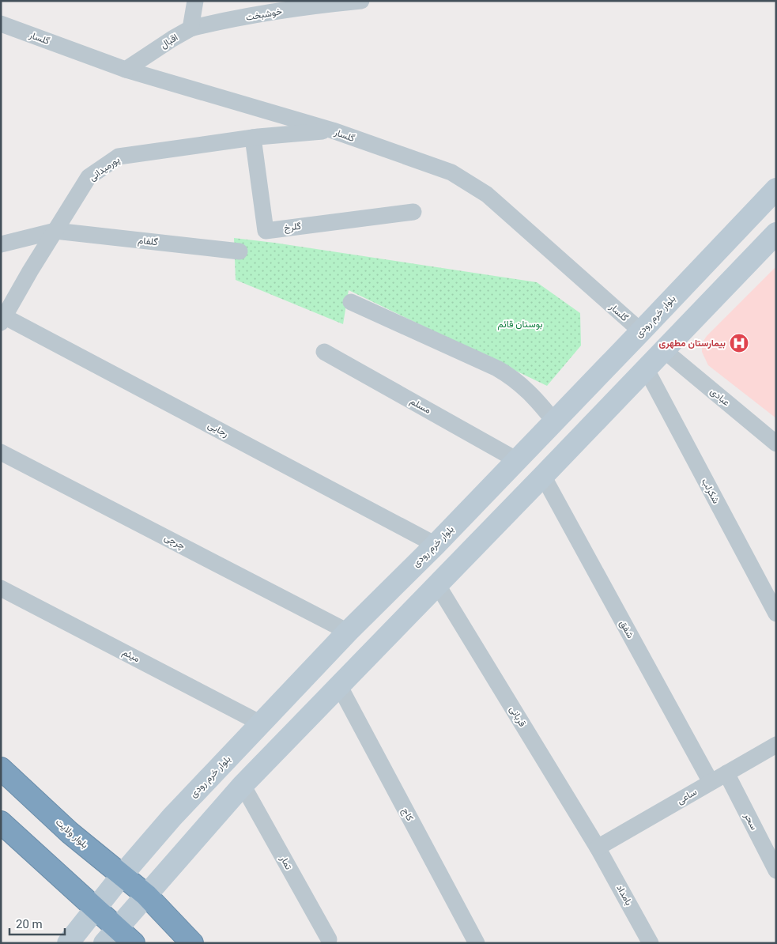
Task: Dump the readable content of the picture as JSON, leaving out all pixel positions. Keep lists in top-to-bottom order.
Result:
{
  "streets": {
    "highway": ["بلوار ولایت"],
    "main road": ["بلوار خرم رودی"],
    "street": [
      "خوشبخت",
      "گلسار",
      "اقبال",
      "پورمیدانی",
      "گلرخ",
      "گلفام",
      "عبادی",
      "مسلم",
      "رجایی",
      "شکرلب",
      "چرچی",
      "شفق",
      "میثم",
      "قربانی",
      "ساعی",
      "کاج",
      "سحر",
      "تمار",
      "بامداد"
    ]
  },
  "crossings": [
    ["خوشبخت", "اقبال"],
    ["گلسار", "اقبال"],
    ["گلسار", "پورمیدانی"],
    ["گلسار", "بلوار خرم رودی"],
    ["پورمیدانی", "گلرخ"],
    ["پورمیدانی", "گلفام"],
    ["پورمیدانی", "رجایی"],
    ["بلوار خرم رودی", "مسلم"],
    ["بلوار خرم رودی", "رجایی"],
    ["بلوار خرم رودی", "چرچی"],
    ["بلوار خرم رودی", "میثم"],
    ["بلوار خرم رودی", "بلوار ولایت"],
    ["شفق", "ساعی"],
    ["قربانی", "ساعی"],
    ["قربانی", "بامداد"],
    ["ساعی", "سحر"],
    ["ساعی", "بامداد"]
  ],
  "parks": ["بوستان قائم"],
  "places": {
    "hospital": ["بیمارستان مطهری"]
  },
  "scale_bar": "20 m"
}
